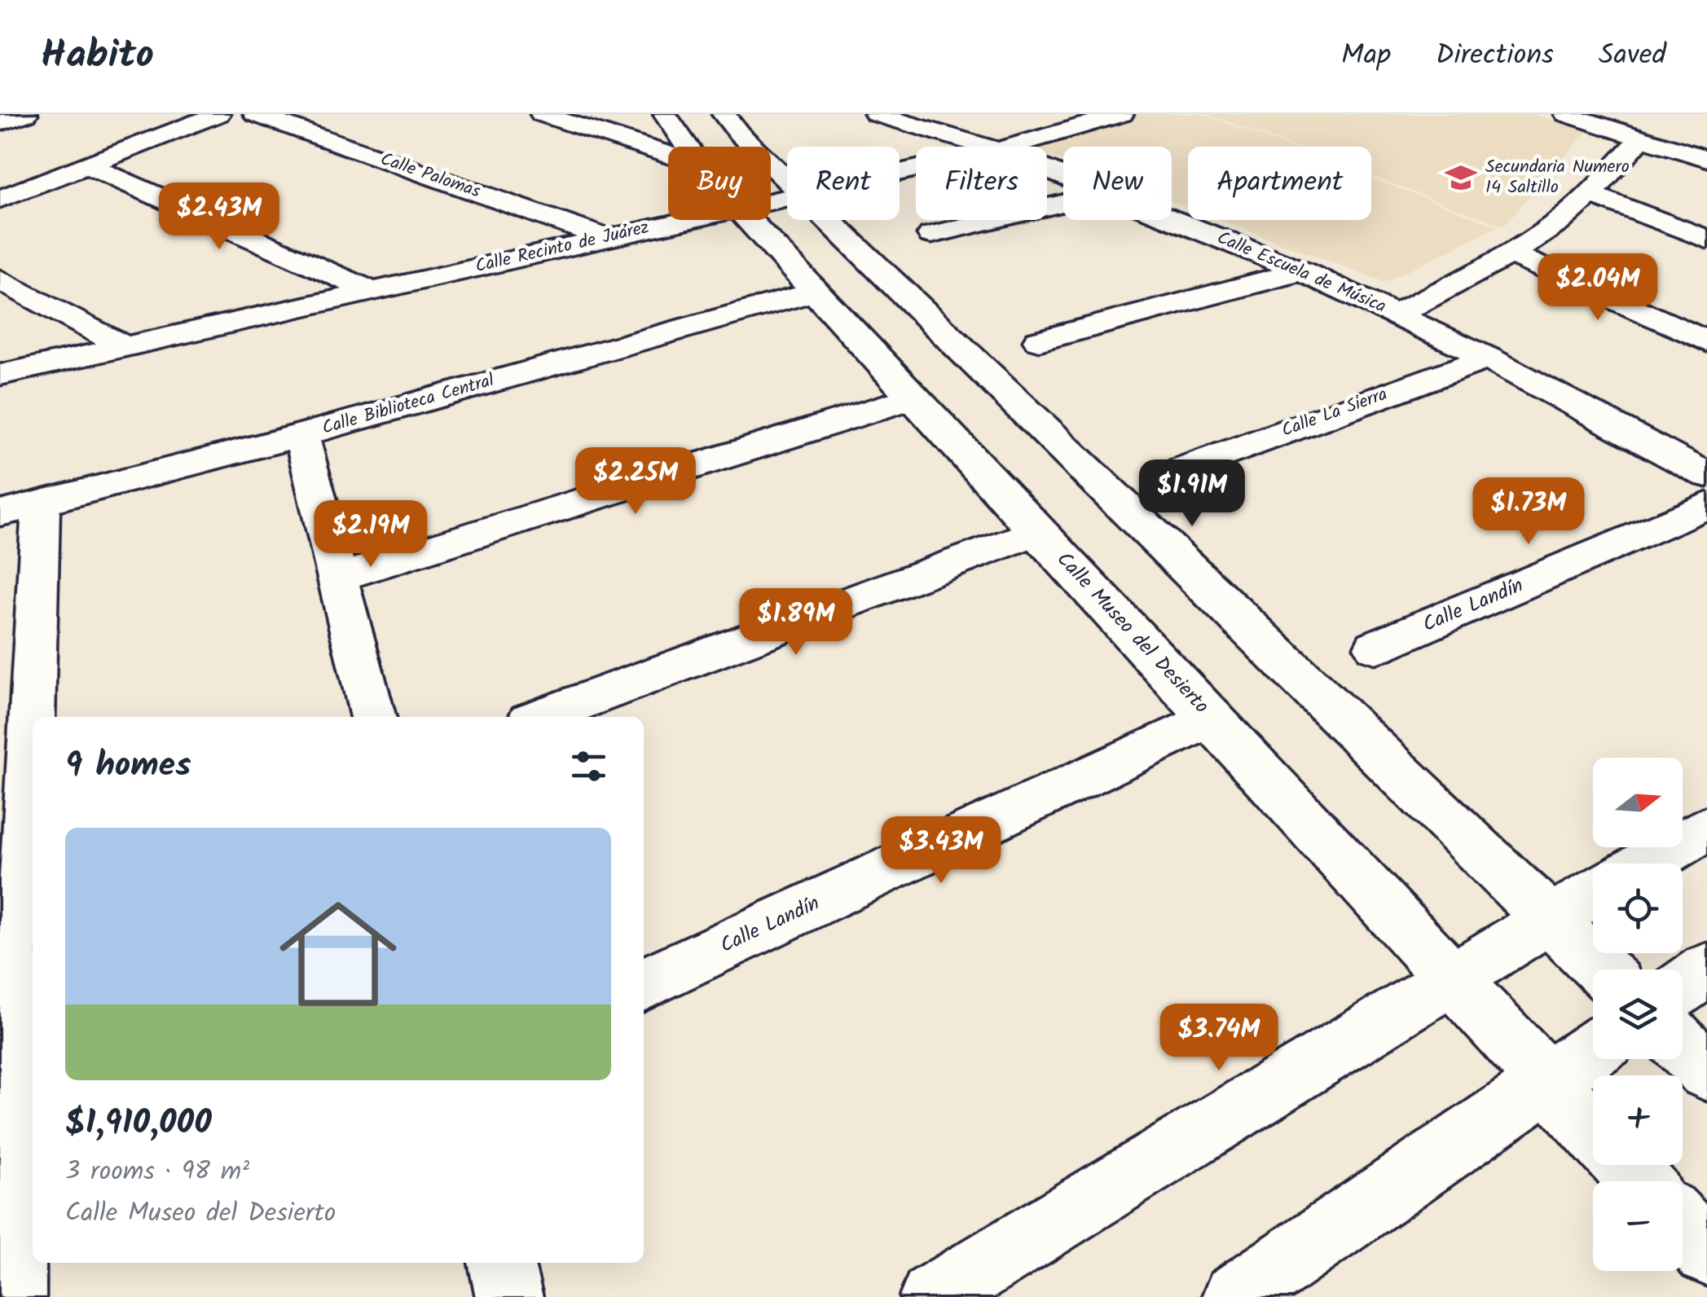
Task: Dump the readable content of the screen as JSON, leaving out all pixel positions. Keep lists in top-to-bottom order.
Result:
{
  "streets": {
    "street": [
      "Calle Palomas",
      "Calle Recinto de Juárez",
      "Calle Escuela de Música",
      "Calle Biblioteca Central",
      "Calle La Sierra",
      "Calle Landín",
      "Calle Museo del Desierto"
    ]
  },
  "crossings": [
    ["Calle Palomas", "Calle Recinto de Juárez"],
    ["Calle Escuela de Música", "Calle La Sierra"],
    ["Calle Biblioteca Central", "Calle Museo del Desierto"],
    ["Calle Landín", "Calle Museo del Desierto"]
  ],
  "places": {
    "school or university": ["Secundaria Numero 14 Saltillo"]
  },
  "north": "right",
  "page": {
    "header": "Habito",
    "nav": ["Map", "Directions", "Saved"],
    "chip": [
      "Buy",
      "Rent",
      "Filters",
      "New",
      "Apartment"
    ],
    "price": [
      "$2.43M",
      "$2.04M",
      "$2.25M",
      "$1.91M",
      "$1.73M",
      "$2.19M",
      "$1.89M",
      "$3.43M",
      "$3.74M"
    ],
    "heading": "9 homes",
    "map_buttons": ["+", "−"],
    "list": [
      {
        "name": "$1,910,000",
        "note": "3 rooms · 98 m² · Calle Museo del Desierto"
      }
    ]
  }
}
